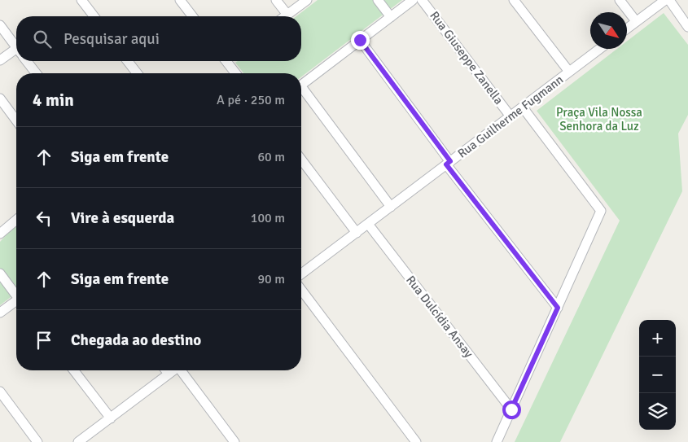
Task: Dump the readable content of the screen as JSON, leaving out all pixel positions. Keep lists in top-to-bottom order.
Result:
{
  "streets": {
    "street": ["Rua Giuseppe Zanella", "Rua Guilherme Fugmann", "Rua Dulcídia Ansay"]
  },
  "crossings": [
    ["Rua Giuseppe Zanella", "Rua Guilherme Fugmann"],
    ["Rua Guilherme Fugmann", "Rua Dulcídia Ansay"]
  ],
  "parks": ["Praça Vila Nossa Senhora da Luz"],
  "north": "bottom right",
  "page": {
    "search": "Pesquisar aqui",
    "heading": ["4 min", "A pé · 250 m"],
    "list": [
      ["Siga em frente", "60 m"],
      ["Vire à esquerda", "100 m"],
      ["Siga em frente", "90 m"],
      "Chegada ao destino"
    ],
    "map_buttons": ["+", "−"]
  }
}
